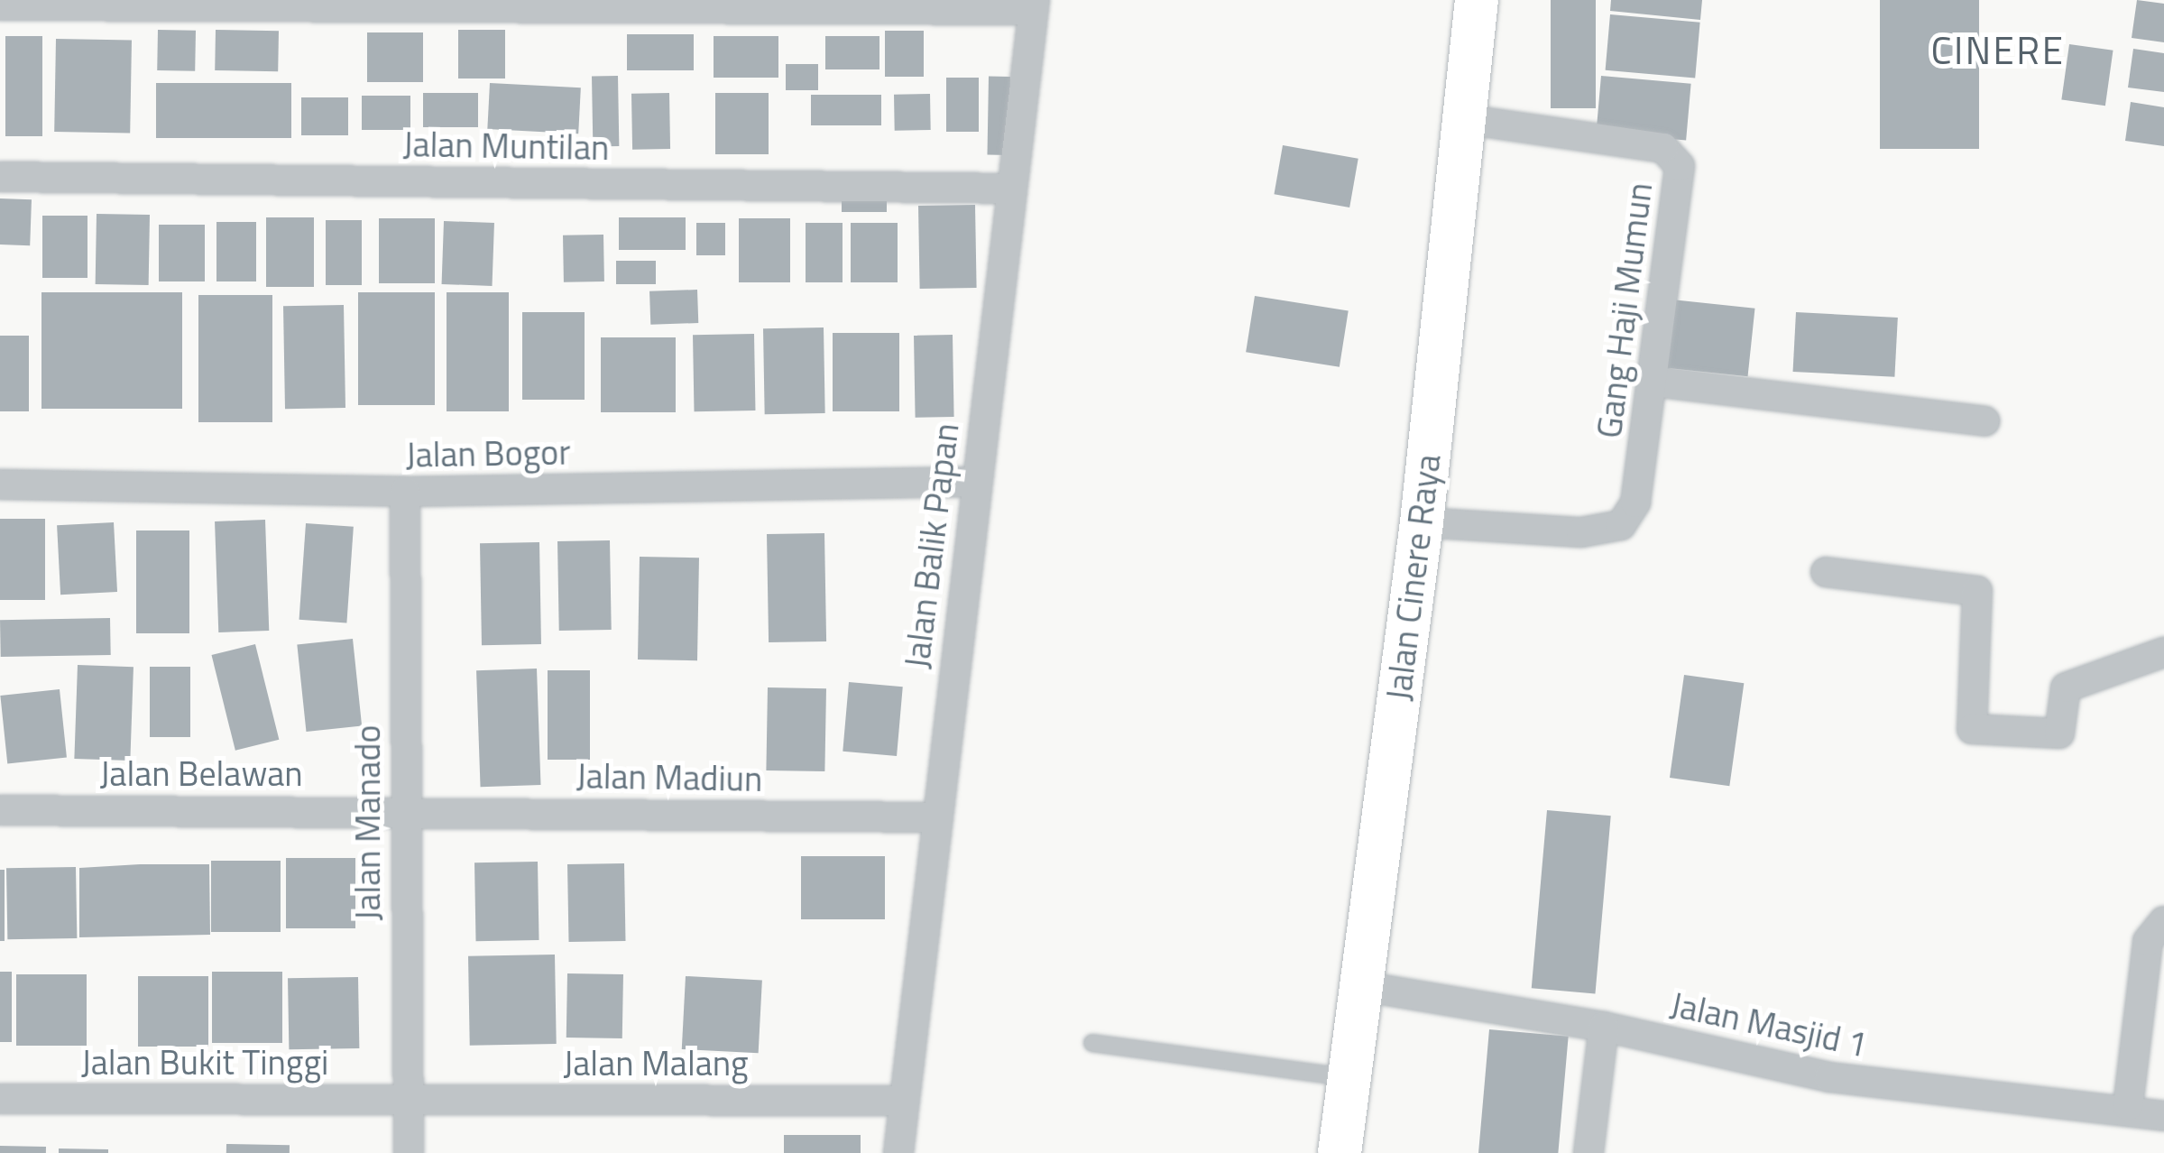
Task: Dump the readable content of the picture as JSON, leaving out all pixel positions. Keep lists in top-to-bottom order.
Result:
{
  "streets": {
    "main road": ["Jalan Cinere Raya"],
    "street": [
      "Jalan Muntilan",
      "Gang Haji Mumun",
      "Jalan Bogor",
      "Jalan Balik Papan",
      "Jalan Belawan",
      "Jalan Madiun",
      "Jalan Manado",
      "Jalan Masjid 1",
      "Jalan Bukit Tinggi",
      "Jalan Malang"
    ]
  },
  "crossings": [
    ["Jalan Muntilan", "Jalan Balik Papan"],
    ["Gang Haji Mumun", "Jalan Cinere Raya"],
    ["Jalan Bogor", "Jalan Balik Papan"],
    ["Jalan Bogor", "Jalan Manado"],
    ["Jalan Balik Papan", "Jalan Madiun"],
    ["Jalan Balik Papan", "Jalan Malang"],
    ["Jalan Cinere Raya", "Jalan Masjid 1"],
    ["Jalan Belawan", "Jalan Madiun"],
    ["Jalan Belawan", "Jalan Manado"],
    ["Jalan Madiun", "Jalan Manado"],
    ["Jalan Manado", "Jalan Bukit Tinggi"],
    ["Jalan Manado", "Jalan Malang"],
    ["Jalan Bukit Tinggi", "Jalan Malang"]
  ],
  "districts": ["CINERE"]
}
